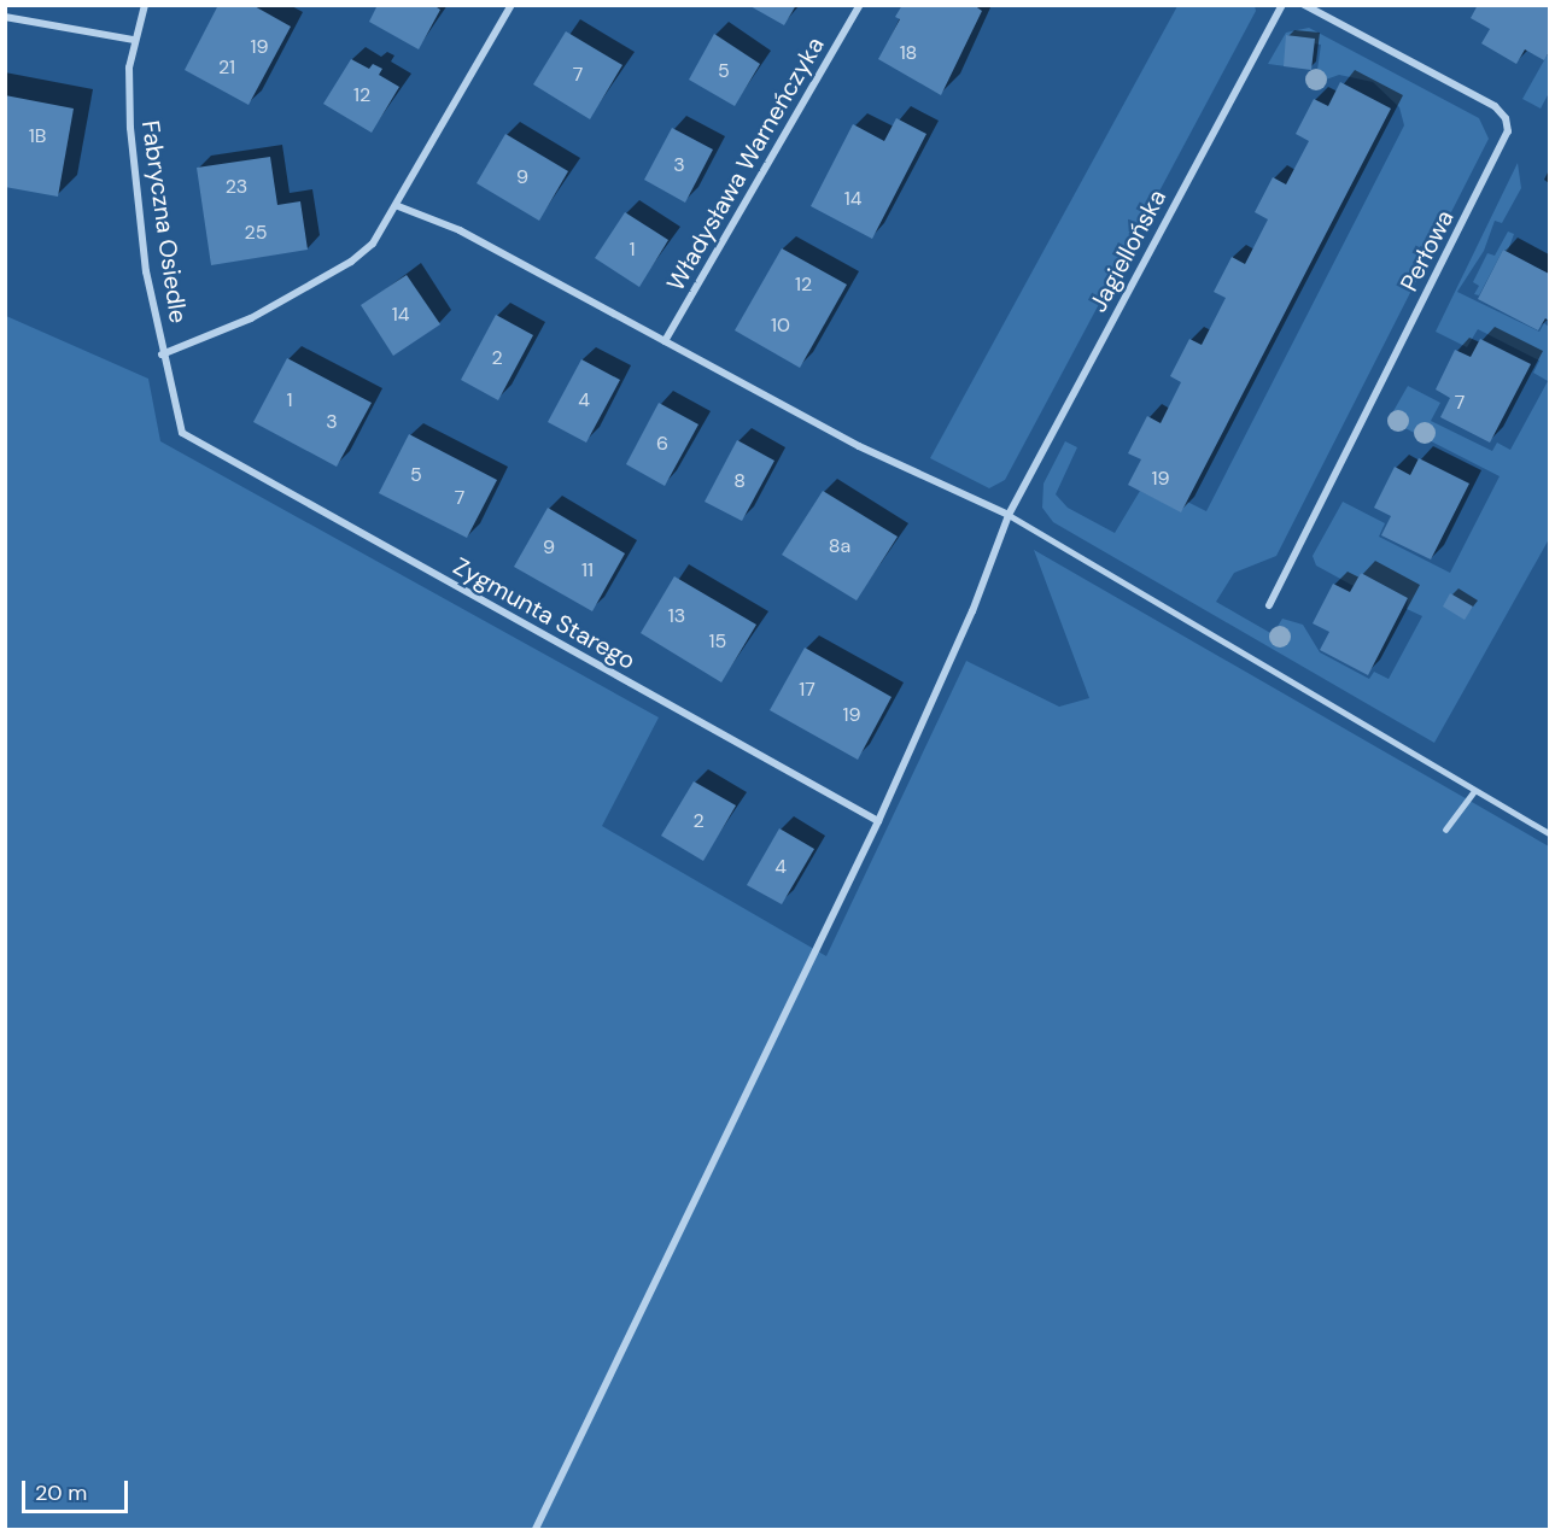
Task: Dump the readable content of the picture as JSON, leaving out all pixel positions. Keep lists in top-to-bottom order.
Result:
{
  "streets": {
    "street": [
      "Władysława Warneńczyka",
      "Fabryczna Osiedle",
      "Jagiellońska",
      "Perłowa",
      "Zygmunta Starego"
    ]
  },
  "crossings": [
    ["Fabryczna Osiedle", "Zygmunta Starego"],
    ["Jagiellońska", "Zygmunta Starego"]
  ],
  "house_numbers": [
    "19",
    "18",
    "21",
    "5",
    "7",
    "12",
    "1B",
    "3",
    "9",
    "23",
    "14",
    "25",
    "1",
    "12",
    "14",
    "10",
    "2",
    "1",
    "4",
    "7",
    "3",
    "6",
    "5",
    "19",
    "8",
    "7",
    "8a",
    "9",
    "11",
    "13",
    "15",
    "17",
    "19",
    "2",
    "4"
  ],
  "scale_bar": "20 m"
}
